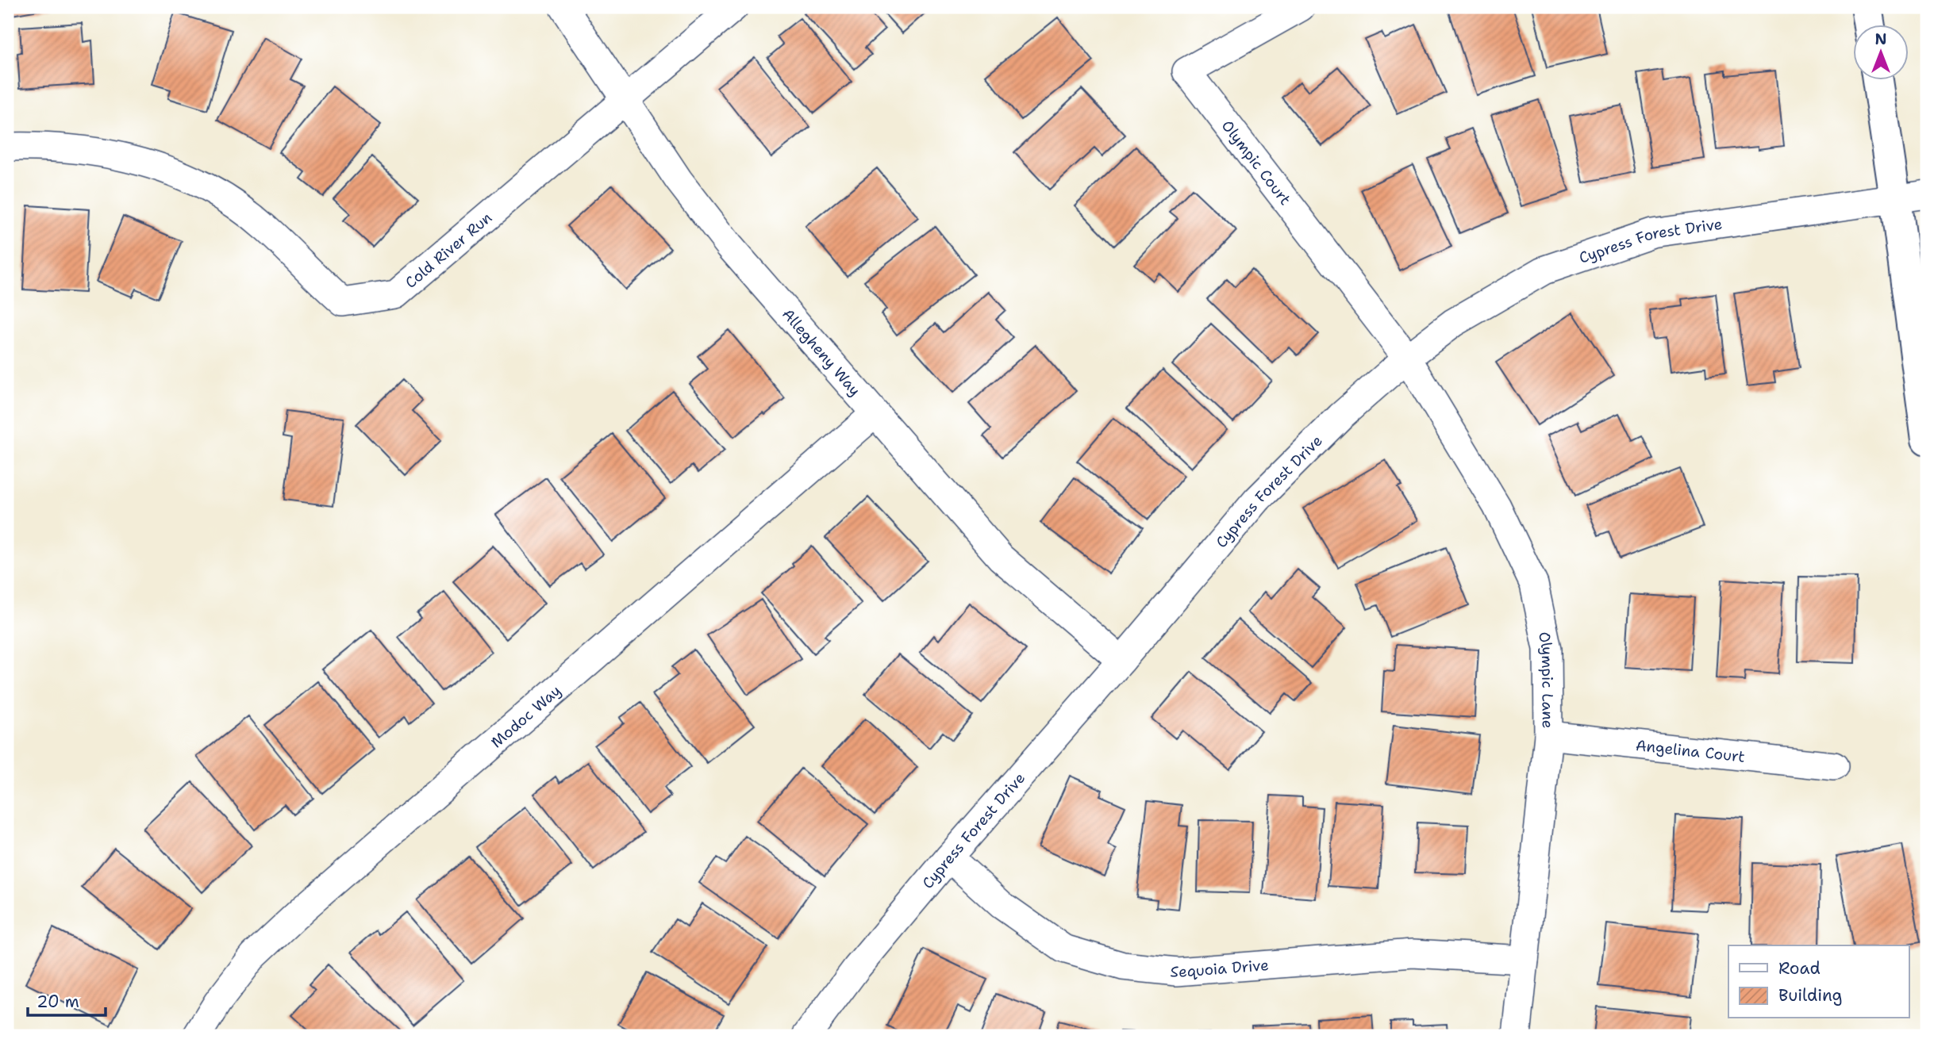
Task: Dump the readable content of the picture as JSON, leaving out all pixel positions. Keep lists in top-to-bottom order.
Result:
{
  "streets": {
    "street": [
      "Olympic Court",
      "Cypress Forest Drive",
      "Cold River Run",
      "Allegheny Way",
      "Olympic Lane",
      "Modoc Way",
      "Angelina Court",
      "Sequoia Drive"
    ]
  },
  "crossings": [
    ["Olympic Court", "Cypress Forest Drive"],
    ["Olympic Court", "Olympic Lane"],
    ["Cypress Forest Drive", "Allegheny Way"],
    ["Cypress Forest Drive", "Olympic Lane"],
    ["Cypress Forest Drive", "Sequoia Drive"],
    ["Cold River Run", "Allegheny Way"],
    ["Allegheny Way", "Modoc Way"],
    ["Olympic Lane", "Angelina Court"],
    ["Olympic Lane", "Sequoia Drive"]
  ],
  "legend": ["Road", "Building"],
  "scale_bar": "20 m",
  "north": "top"
}
